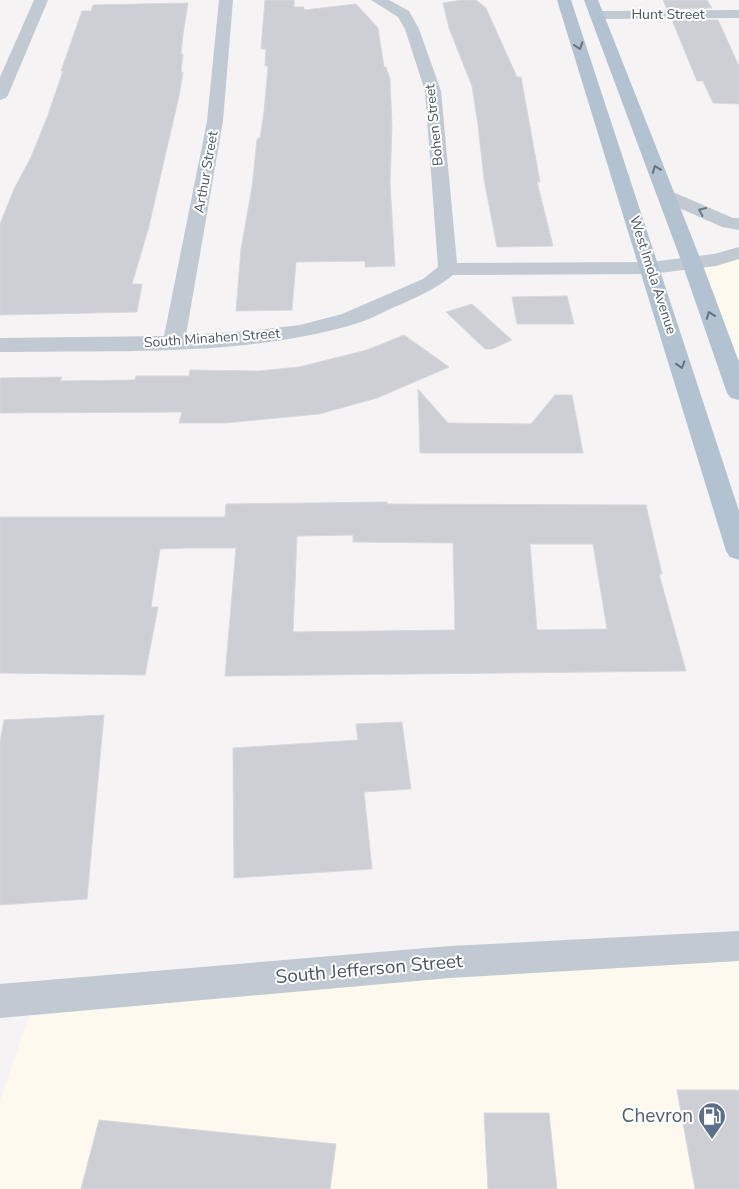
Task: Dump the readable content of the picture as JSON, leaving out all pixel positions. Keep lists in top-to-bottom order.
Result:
{
  "streets": {
    "main road": ["West Imola Avenue"],
    "street": [
      "Hunt Street",
      "Bohen Street",
      "Arthur Street",
      "South Minahen Street",
      "South Jefferson Street"
    ]
  },
  "crossings": [
    ["Bohen Street", "South Minahen Street"],
    ["Arthur Street", "South Minahen Street"]
  ],
  "places": {
    "fuel station": ["Chevron"]
  }
}
